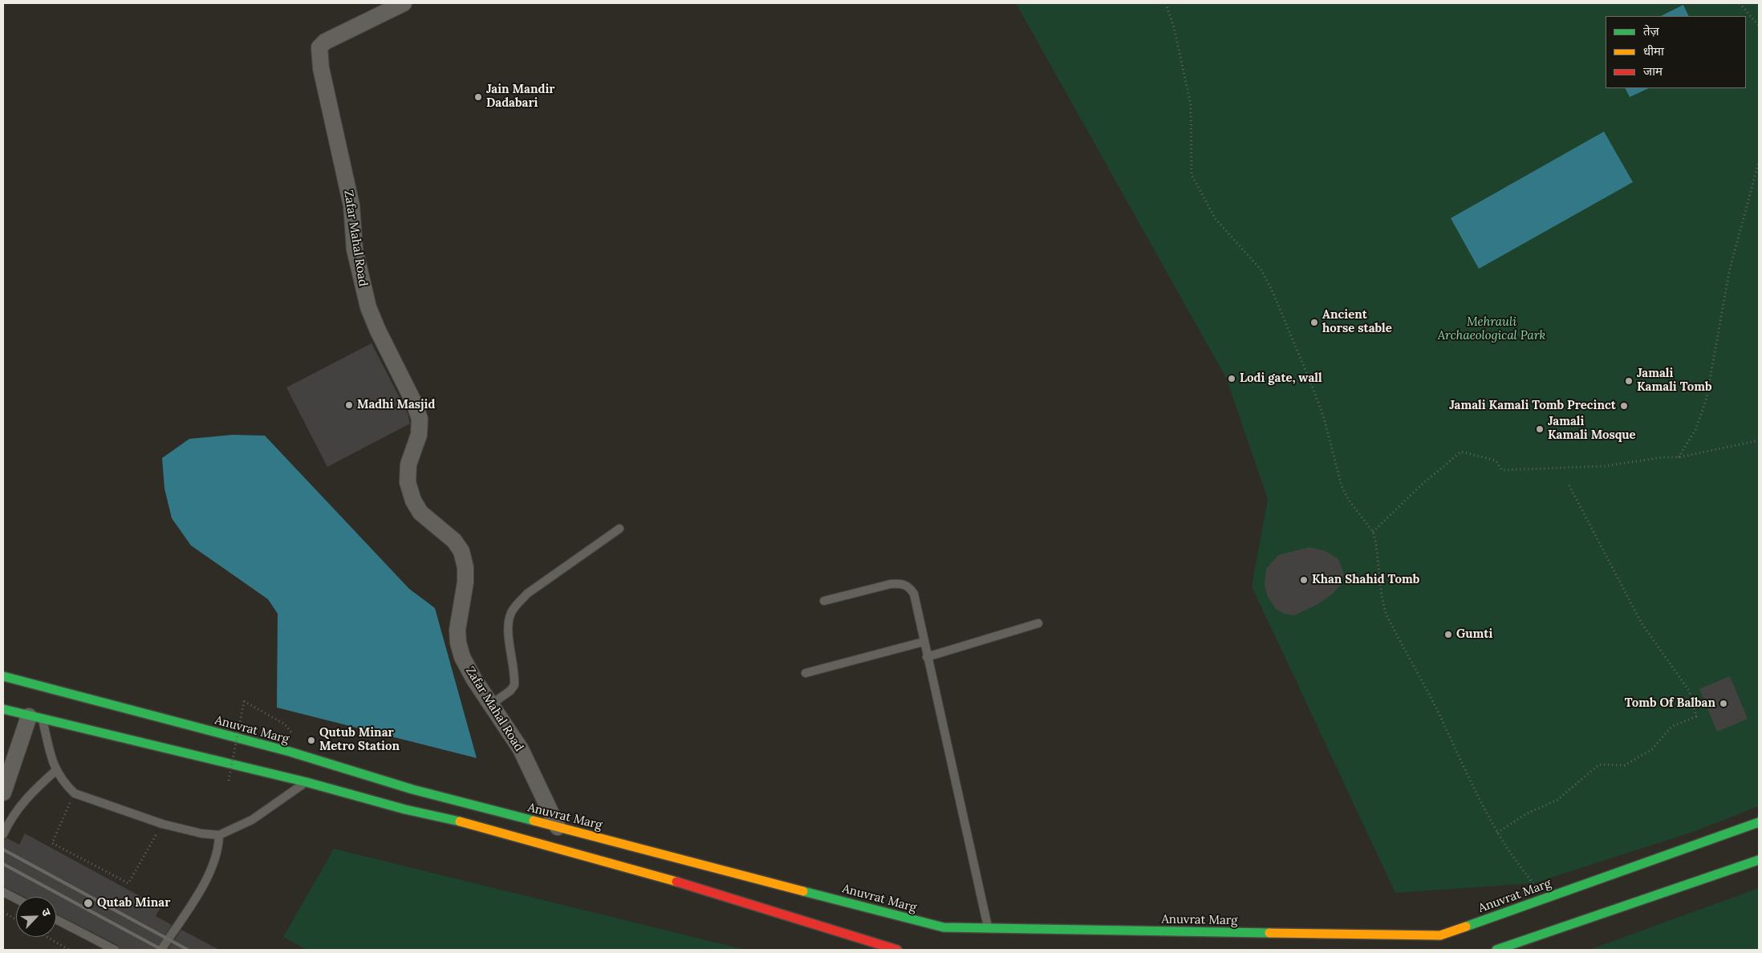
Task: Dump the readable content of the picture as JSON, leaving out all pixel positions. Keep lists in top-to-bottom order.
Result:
{
  "streets": {
    "highway": ["Anuvrat Marg"],
    "street": ["Zafar Mahal Road"]
  },
  "crossings": [
    ["Zafar Mahal Road", "Anuvrat Marg"]
  ],
  "parks": ["Mehrauli Archaeological Park"],
  "places": [
    "Jain Mandir Dadabari",
    "Ancient horse stable",
    "Lodi gate, wall",
    "Jamali Kamali Tomb",
    "Madhi Masjid",
    "Jamali Kamali Tomb Precinct",
    "Jamali Kamali Mosque",
    "Khan Shahid Tomb",
    "Gumti",
    "Tomb Of Balban",
    "Qutub Minar Metro Station",
    "Qutab Minar"
  ],
  "legend": ["तेज़", "धीमा", "जाम"],
  "north": "top right"
}
